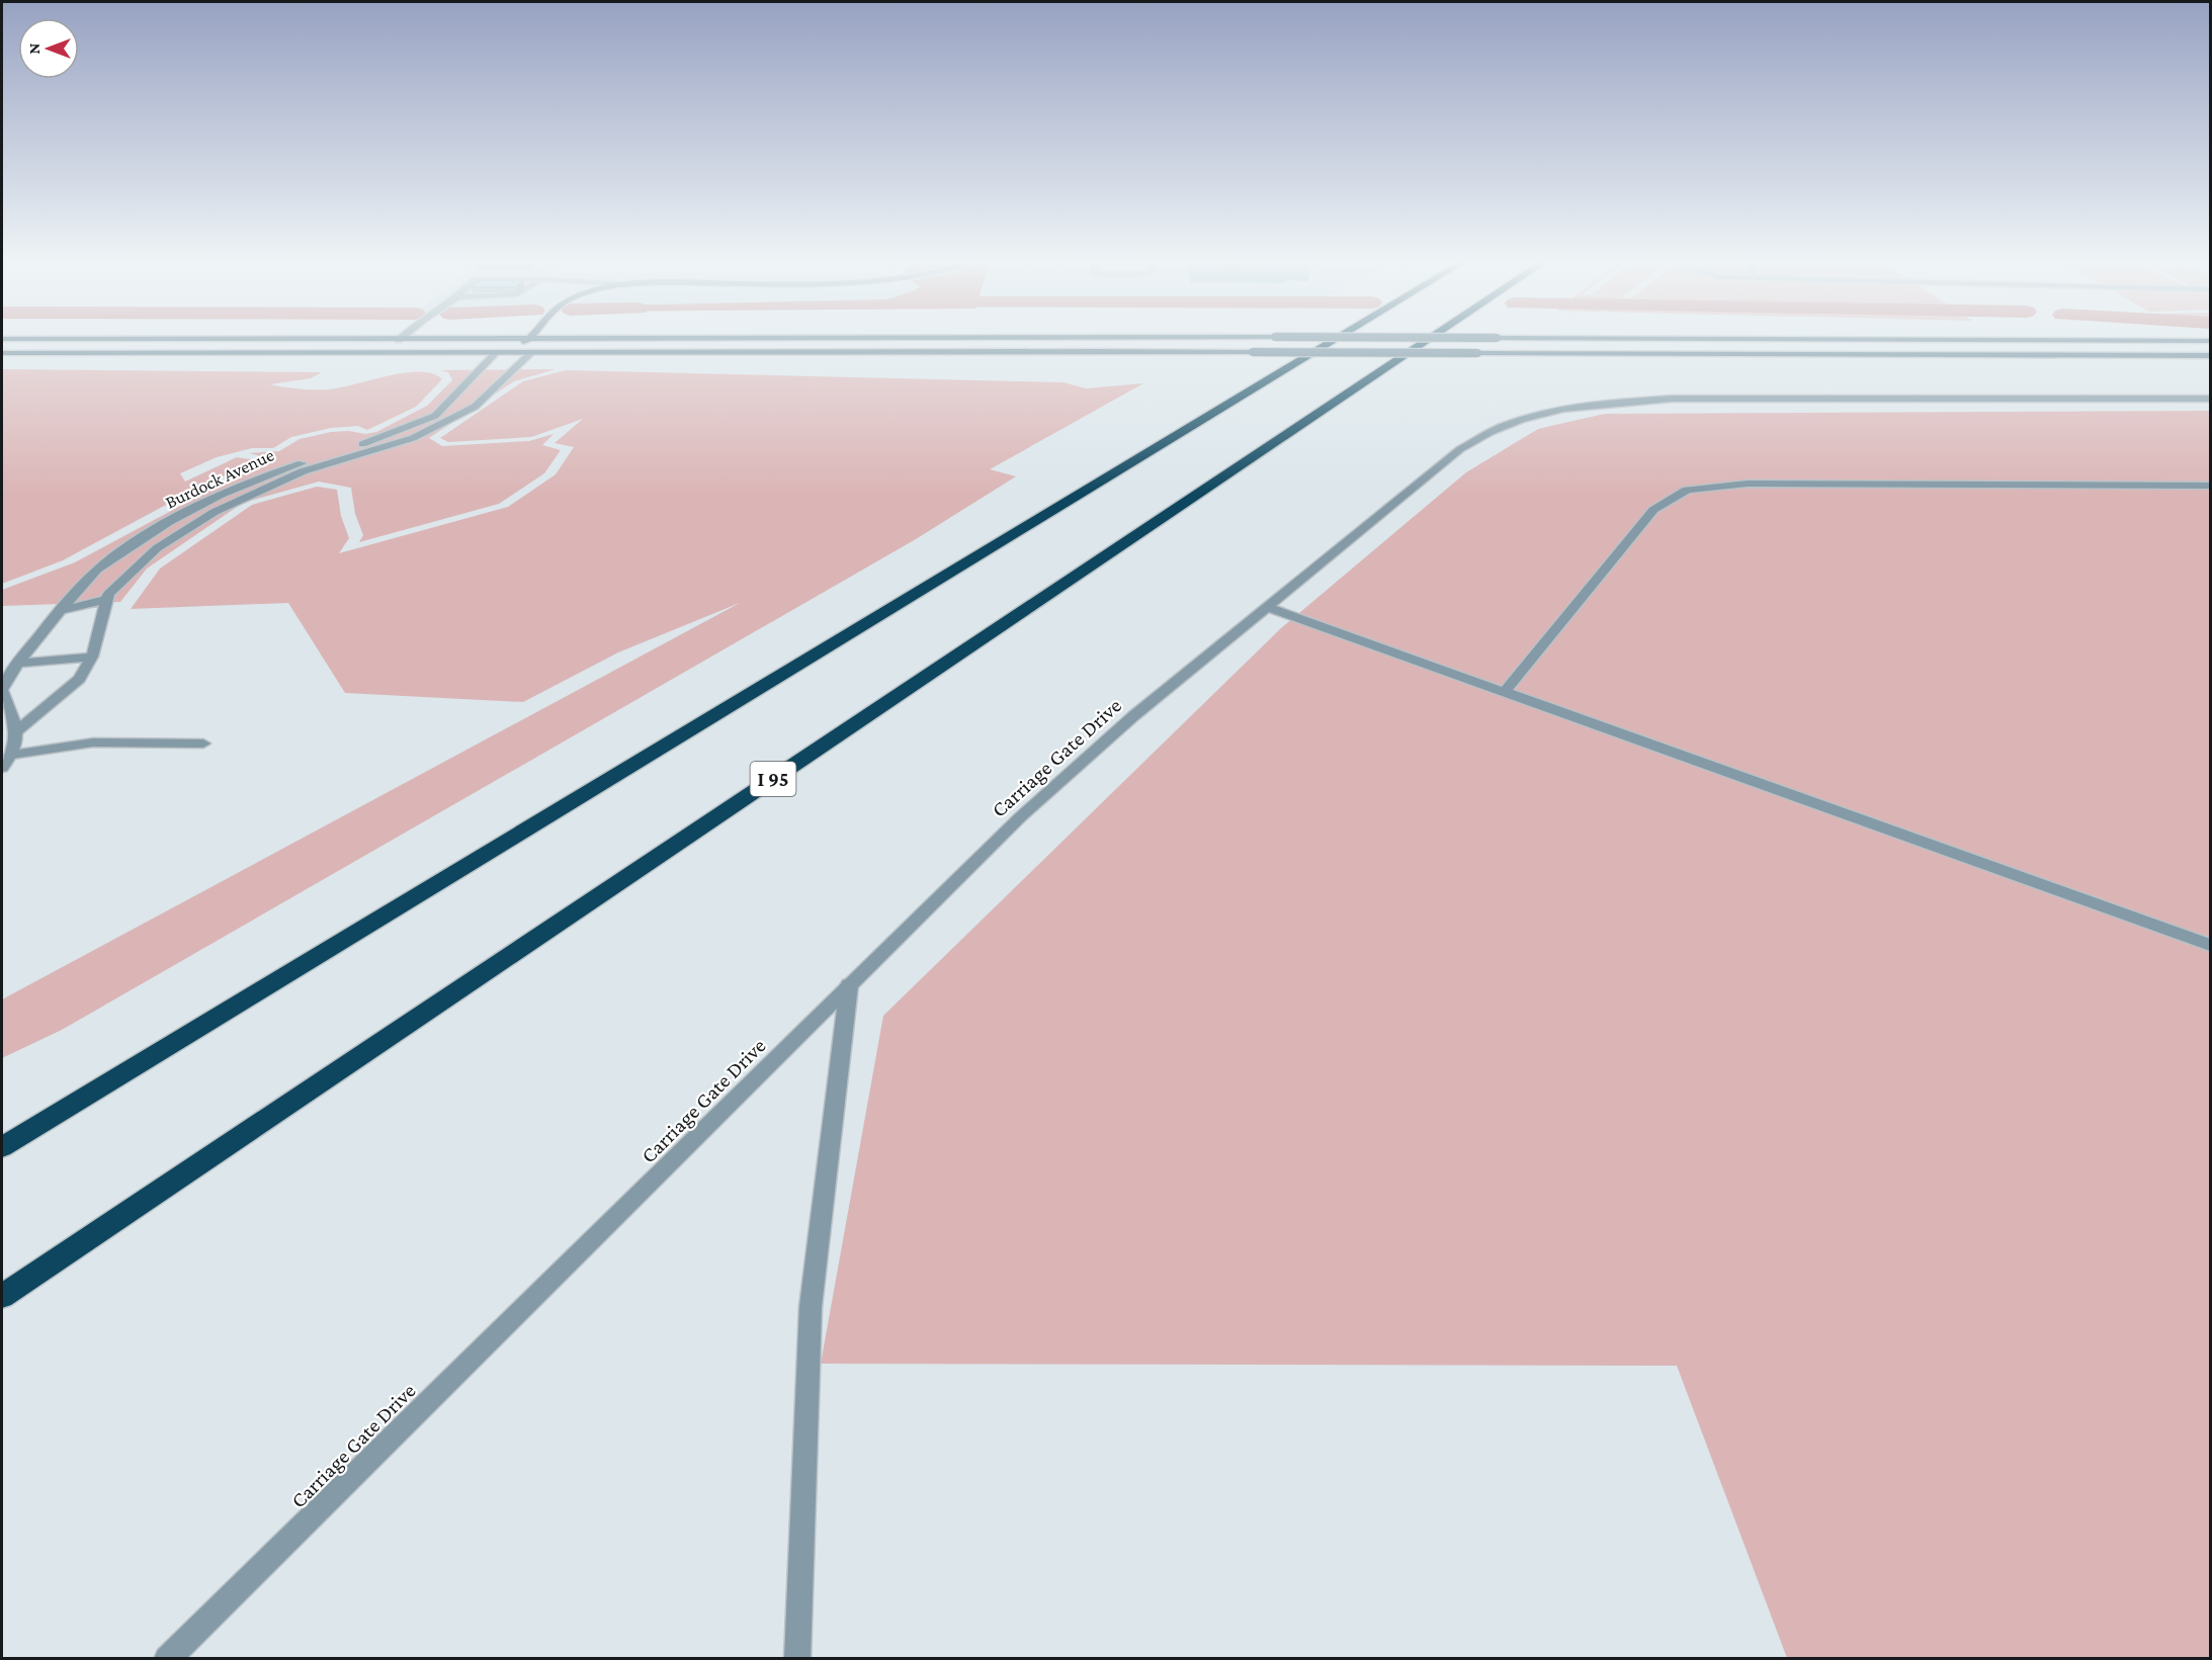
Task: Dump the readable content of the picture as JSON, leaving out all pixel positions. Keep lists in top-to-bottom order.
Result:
{
  "streets": {
    "highway": ["I 95"],
    "street": ["Burdock Avenue", "Carriage Gate Drive"]
  },
  "north": "left"
}
